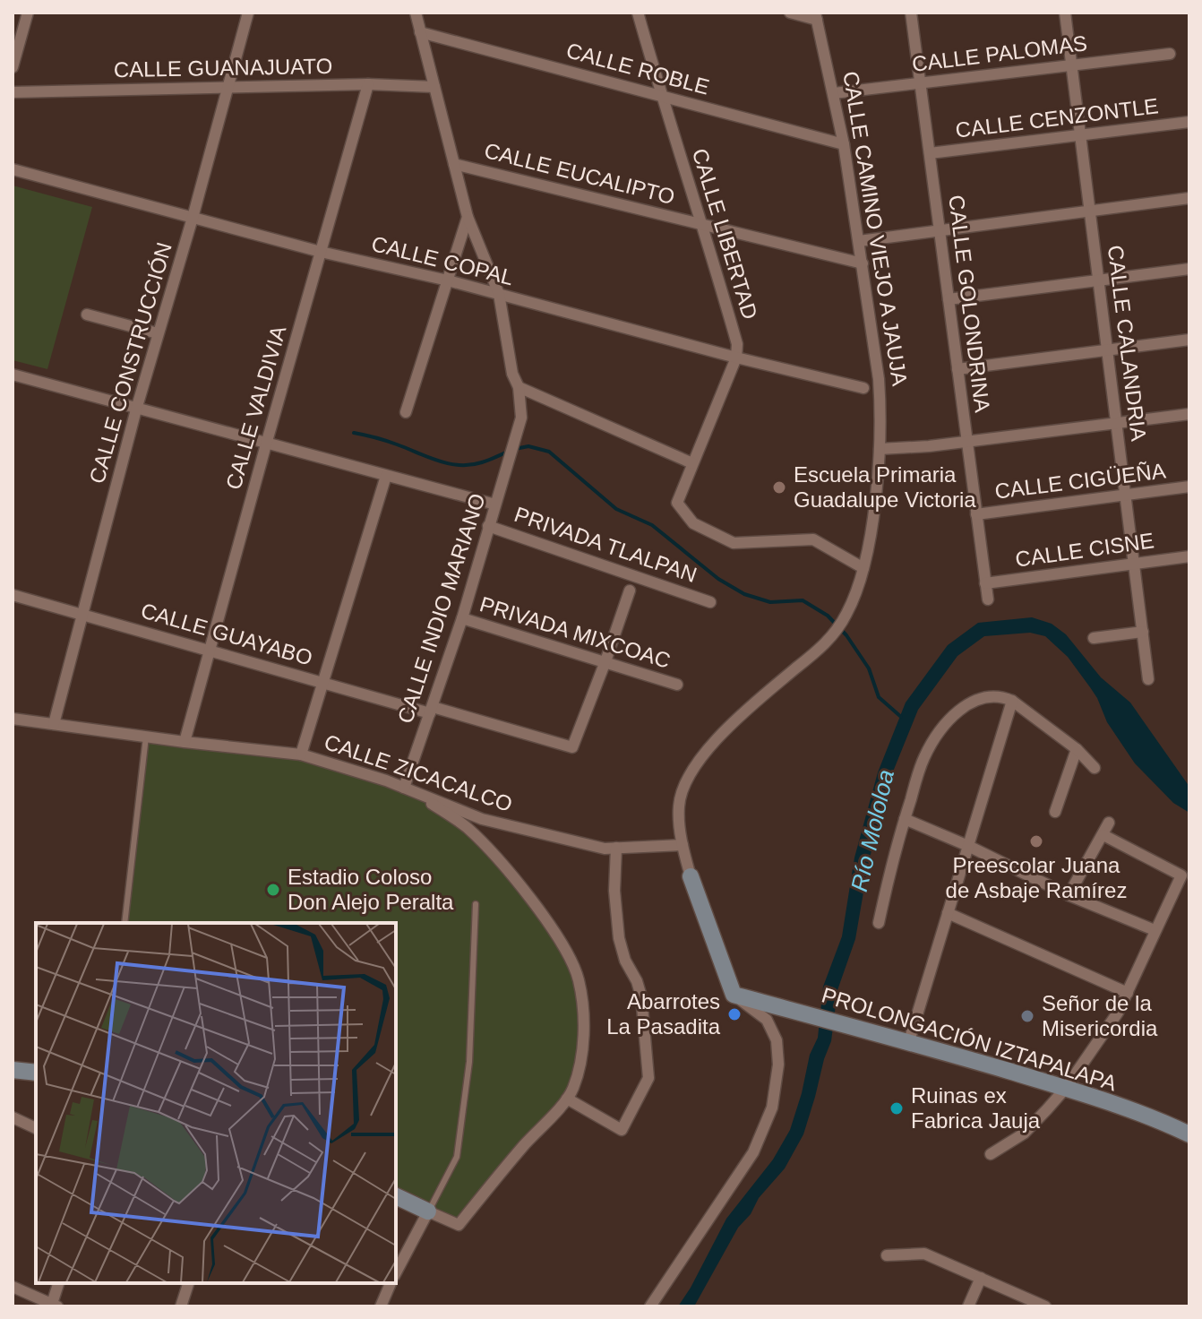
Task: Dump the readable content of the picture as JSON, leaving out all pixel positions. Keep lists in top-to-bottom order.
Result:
{
  "streets": {
    "street": [
      "CALLE PALOMAS",
      "CALLE GUANAJUATO",
      "CALLE ROBLE",
      "CALLE CENZONTLE",
      "CALLE EUCALIPTO",
      "CALLE CAMINO VIEJO A JAUJA",
      "CALLE LIBERTAD",
      "CALLE COPAL",
      "CALLE GOLONDRINA",
      "CALLE CALANDRIA",
      "CALLE CONSTRUCCIÓN",
      "CALLE VALDIVIA",
      "CALLE CIGÜEÑA",
      "PRIVADA TLALPAN",
      "CALLE CISNE",
      "CALLE INDIO MARIANO",
      "PRIVADA MIXCOAC",
      "CALLE GUAYABO",
      "CALLE ZICACALCO",
      "PROLONGACIÓN IZTAPALAPA"
    ]
  },
  "crossings": [
    ["CALLE PALOMAS", "CALLE CAMINO VIEJO A JAUJA"],
    ["CALLE PALOMAS", "CALLE GOLONDRINA"],
    ["CALLE PALOMAS", "CALLE CALANDRIA"],
    ["CALLE GUANAJUATO", "CALLE CONSTRUCCIÓN"],
    ["CALLE GUANAJUATO", "CALLE VALDIVIA"],
    ["CALLE GUANAJUATO", "CALLE INDIO MARIANO"],
    ["CALLE ROBLE", "CALLE CAMINO VIEJO A JAUJA"],
    ["CALLE ROBLE", "CALLE LIBERTAD"],
    ["CALLE ROBLE", "CALLE INDIO MARIANO"],
    ["CALLE CENZONTLE", "CALLE GOLONDRINA"],
    ["CALLE CENZONTLE", "CALLE CALANDRIA"],
    ["CALLE EUCALIPTO", "CALLE CAMINO VIEJO A JAUJA"],
    ["CALLE EUCALIPTO", "CALLE LIBERTAD"],
    ["CALLE EUCALIPTO", "CALLE INDIO MARIANO"],
    ["CALLE CAMINO VIEJO A JAUJA", "CALLE ZICACALCO"],
    ["CALLE CAMINO VIEJO A JAUJA", "PROLONGACIÓN IZTAPALAPA"],
    ["CALLE LIBERTAD", "CALLE COPAL"],
    ["CALLE COPAL", "CALLE CONSTRUCCIÓN"],
    ["CALLE COPAL", "CALLE VALDIVIA"],
    ["CALLE COPAL", "CALLE INDIO MARIANO"],
    ["CALLE GOLONDRINA", "CALLE CIGÜEÑA"],
    ["CALLE GOLONDRINA", "CALLE CISNE"],
    ["CALLE CALANDRIA", "CALLE CIGÜEÑA"],
    ["CALLE CALANDRIA", "CALLE CISNE"],
    ["CALLE CONSTRUCCIÓN", "CALLE GUAYABO"],
    ["CALLE CONSTRUCCIÓN", "CALLE ZICACALCO"],
    ["CALLE VALDIVIA", "CALLE GUAYABO"],
    ["CALLE VALDIVIA", "CALLE ZICACALCO"],
    ["PRIVADA TLALPAN", "CALLE INDIO MARIANO"],
    ["CALLE INDIO MARIANO", "PRIVADA MIXCOAC"],
    ["CALLE INDIO MARIANO", "CALLE GUAYABO"],
    ["CALLE INDIO MARIANO", "CALLE ZICACALCO"],
    ["PRIVADA MIXCOAC", "CALLE GUAYABO"]
  ],
  "water": ["Río Mololoa"],
  "places": [
    "Escuela Primaria Guadalupe Victoria",
    "Preescolar Juana de Asbaje Ramírez",
    "Estadio Coloso Don Alejo Peralta",
    "Abarrotes La Pasadita",
    "Señor de la Misericordia",
    "Ruinas ex Fabrica Jauja"
  ]
}
